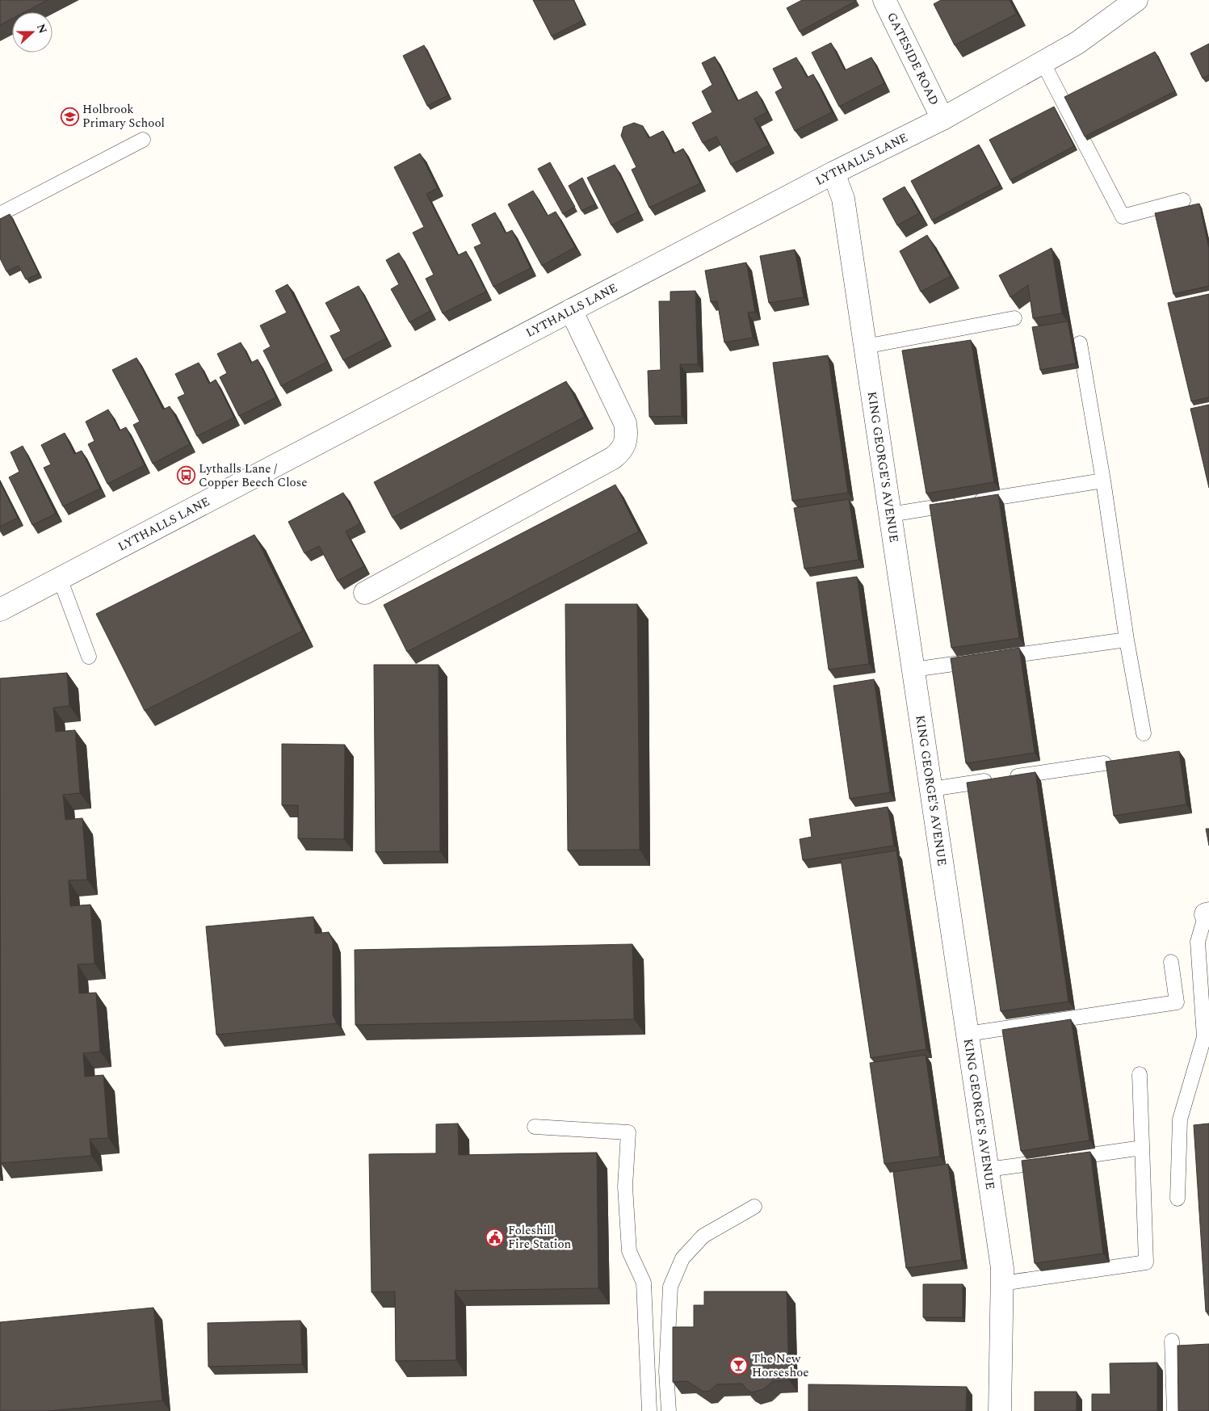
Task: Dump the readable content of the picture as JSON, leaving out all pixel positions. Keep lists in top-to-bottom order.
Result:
{
  "streets": {
    "street": ["GATESIDE ROAD", "LYTHALLS LANE", "KING GEORGE'S AVENUE"]
  },
  "crossings": [
    ["GATESIDE ROAD", "LYTHALLS LANE"],
    ["LYTHALLS LANE", "KING GEORGE'S AVENUE"]
  ],
  "places": {
    "school or university": ["Holbrook Primary School"],
    "bus stop": ["Lythalls Lane / Copper Beech Close"],
    "public building": ["Foleshill Fire Station"],
    "bar": ["The New Horseshoe"]
  },
  "north": "right"
}
